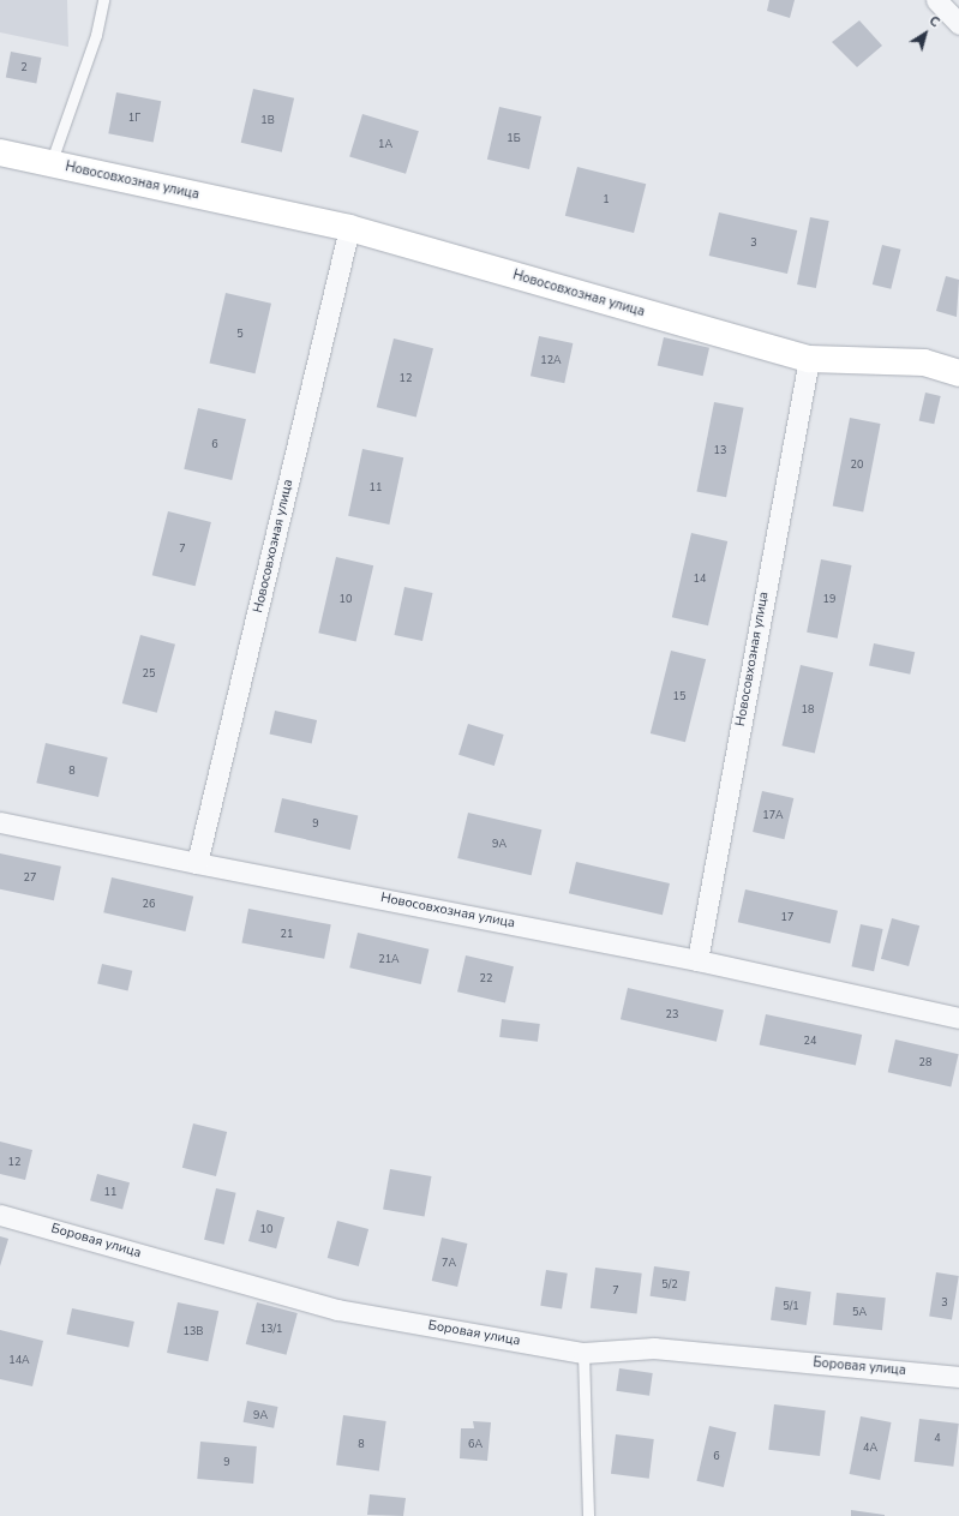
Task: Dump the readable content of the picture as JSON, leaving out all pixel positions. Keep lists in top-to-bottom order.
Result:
{
  "streets": {
    "street": ["Новосовхозная улица", "Боровая улица"]
  },
  "house_numbers": [
    "2",
    "1Г",
    "1В",
    "1Б",
    "1А",
    "1",
    "3",
    "5",
    "12А",
    "12",
    "6",
    "13",
    "20",
    "11",
    "7",
    "14",
    "10",
    "19",
    "25",
    "15",
    "18",
    "8",
    "17А",
    "9",
    "9А",
    "27",
    "26",
    "17",
    "21",
    "21А",
    "22",
    "23",
    "24",
    "28",
    "12",
    "11",
    "10",
    "7А",
    "5/2",
    "7",
    "3",
    "5/1",
    "5А",
    "13/1",
    "13В",
    "14А",
    "9А",
    "4",
    "8",
    "6А",
    "4А",
    "6",
    "9"
  ],
  "north": "top right"
}
